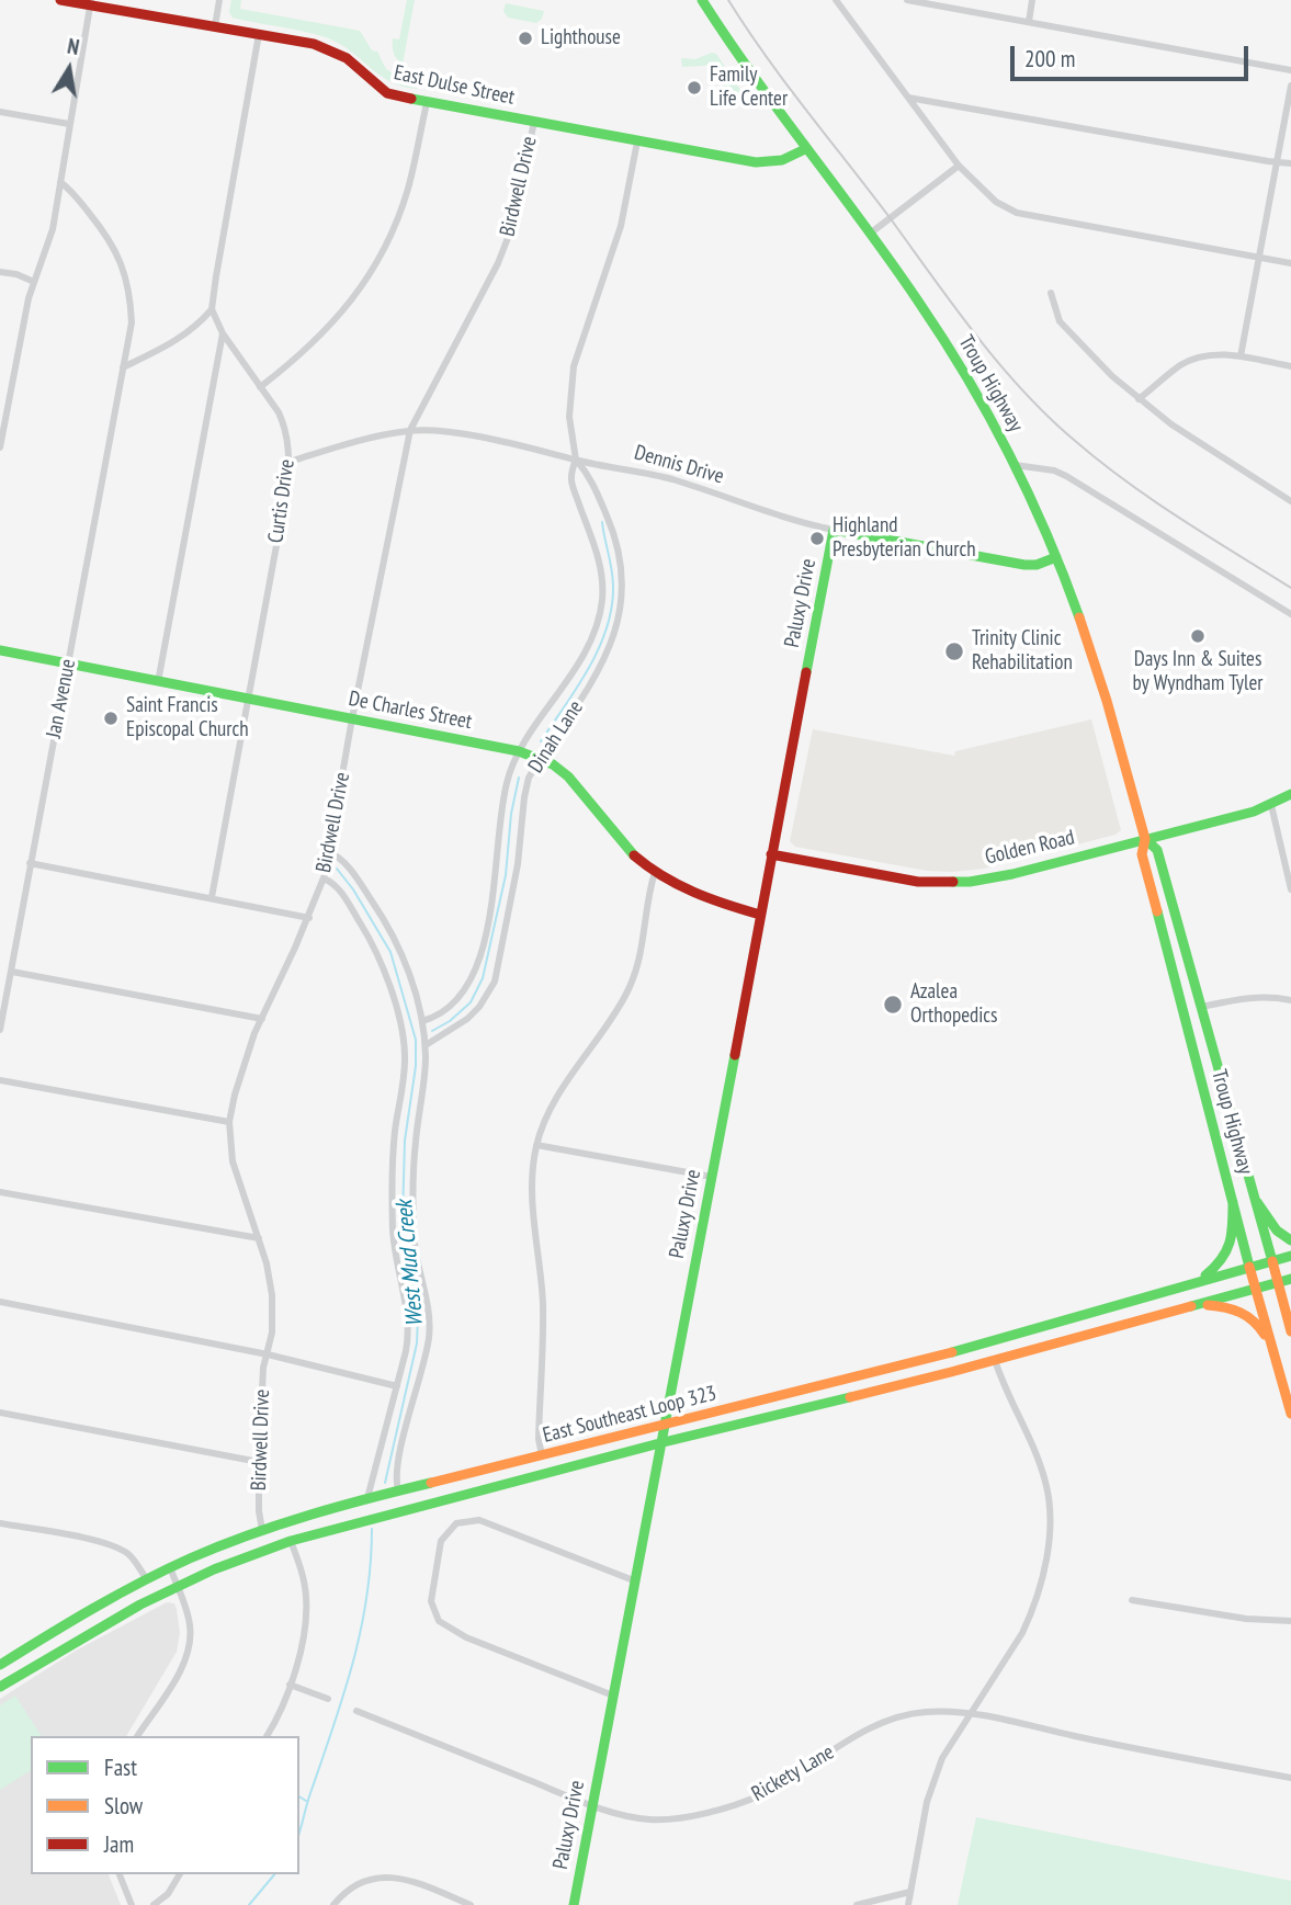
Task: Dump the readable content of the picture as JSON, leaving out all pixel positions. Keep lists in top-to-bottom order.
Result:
{
  "streets": {
    "main road": [
      "East Dulse Street",
      "Troup Highway",
      "Dennis Drive",
      "Paluxy Drive",
      "De Charles Street",
      "Golden Road",
      "East Southeast Loop 323"
    ],
    "street": [
      "Birdwell Drive",
      "Curtis Drive",
      "Jan Avenue",
      "Dinah Lane",
      "Rickety Lane"
    ]
  },
  "crossings": [
    ["East Dulse Street", "Birdwell Drive"],
    ["East Dulse Street", "Troup Highway"],
    ["East Dulse Street", "Dinah Lane"],
    ["Birdwell Drive", "Dennis Drive"],
    ["Birdwell Drive", "De Charles Street"],
    ["Birdwell Drive", "East Southeast Loop 323"],
    ["Troup Highway", "Dennis Drive"],
    ["Troup Highway", "Golden Road"],
    ["Troup Highway", "East Southeast Loop 323"],
    ["Dennis Drive", "Curtis Drive"],
    ["Dennis Drive", "Paluxy Drive"],
    ["Dennis Drive", "Dinah Lane"],
    ["Curtis Drive", "De Charles Street"],
    ["Paluxy Drive", "De Charles Street"],
    ["Paluxy Drive", "Golden Road"],
    ["Paluxy Drive", "East Southeast Loop 323"],
    ["Paluxy Drive", "Rickety Lane"],
    ["Jan Avenue", "De Charles Street"],
    ["De Charles Street", "Dinah Lane"]
  ],
  "water": ["West Mud Creek"],
  "places": [
    "Lighthouse",
    "Family Life Center",
    "Highland Presbyterian Church",
    "Days Inn & Suites by Wyndham Tyler",
    "Trinity Clinic Rehabilitation",
    "Saint Francis Episcopal Church",
    "Azalea Orthopedics"
  ],
  "legend": ["Fast", "Slow", "Jam"],
  "scale_bar": "200 m",
  "north": "top"
}
